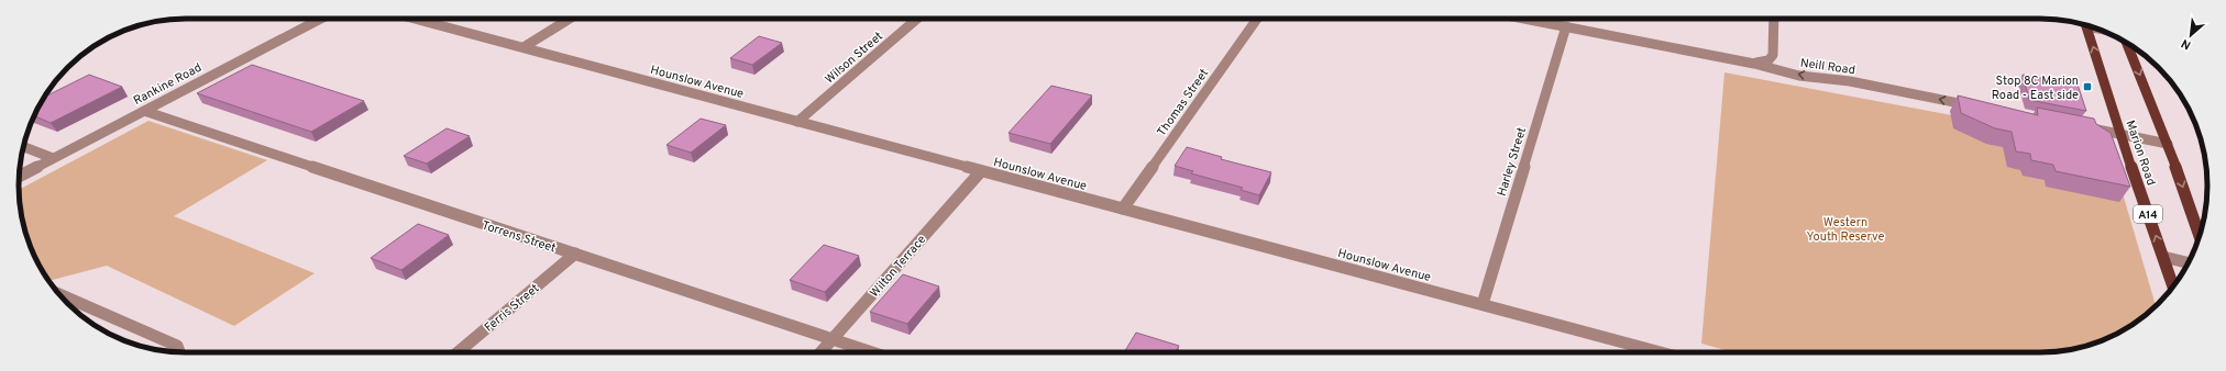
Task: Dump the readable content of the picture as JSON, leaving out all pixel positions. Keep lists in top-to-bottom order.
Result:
{
  "streets": {
    "main road": ["Marion Road", "A14"],
    "street": [
      "Wilson Street",
      "Neill Road",
      "Hounslow Avenue",
      "Rankine Road",
      "Thomas Street",
      "Harley Street",
      "Torrens Street",
      "Wilton Terrace",
      "Ferris Street"
    ]
  },
  "crossings": [
    ["Wilson Street", "Hounslow Avenue"],
    ["Neill Road", "Harley Street"],
    ["Hounslow Avenue", "Thomas Street"],
    ["Hounslow Avenue", "Harley Street"],
    ["Hounslow Avenue", "Wilton Terrace"],
    ["Rankine Road", "Torrens Street"],
    ["Torrens Street", "Wilton Terrace"],
    ["Torrens Street", "Ferris Street"]
  ],
  "one_way": ["Neill Road"],
  "parks": ["Western Youth Reserve"],
  "places": {
    "transit": ["Stop 8C Marion Road - East side"]
  },
  "north": "bottom left"
}
